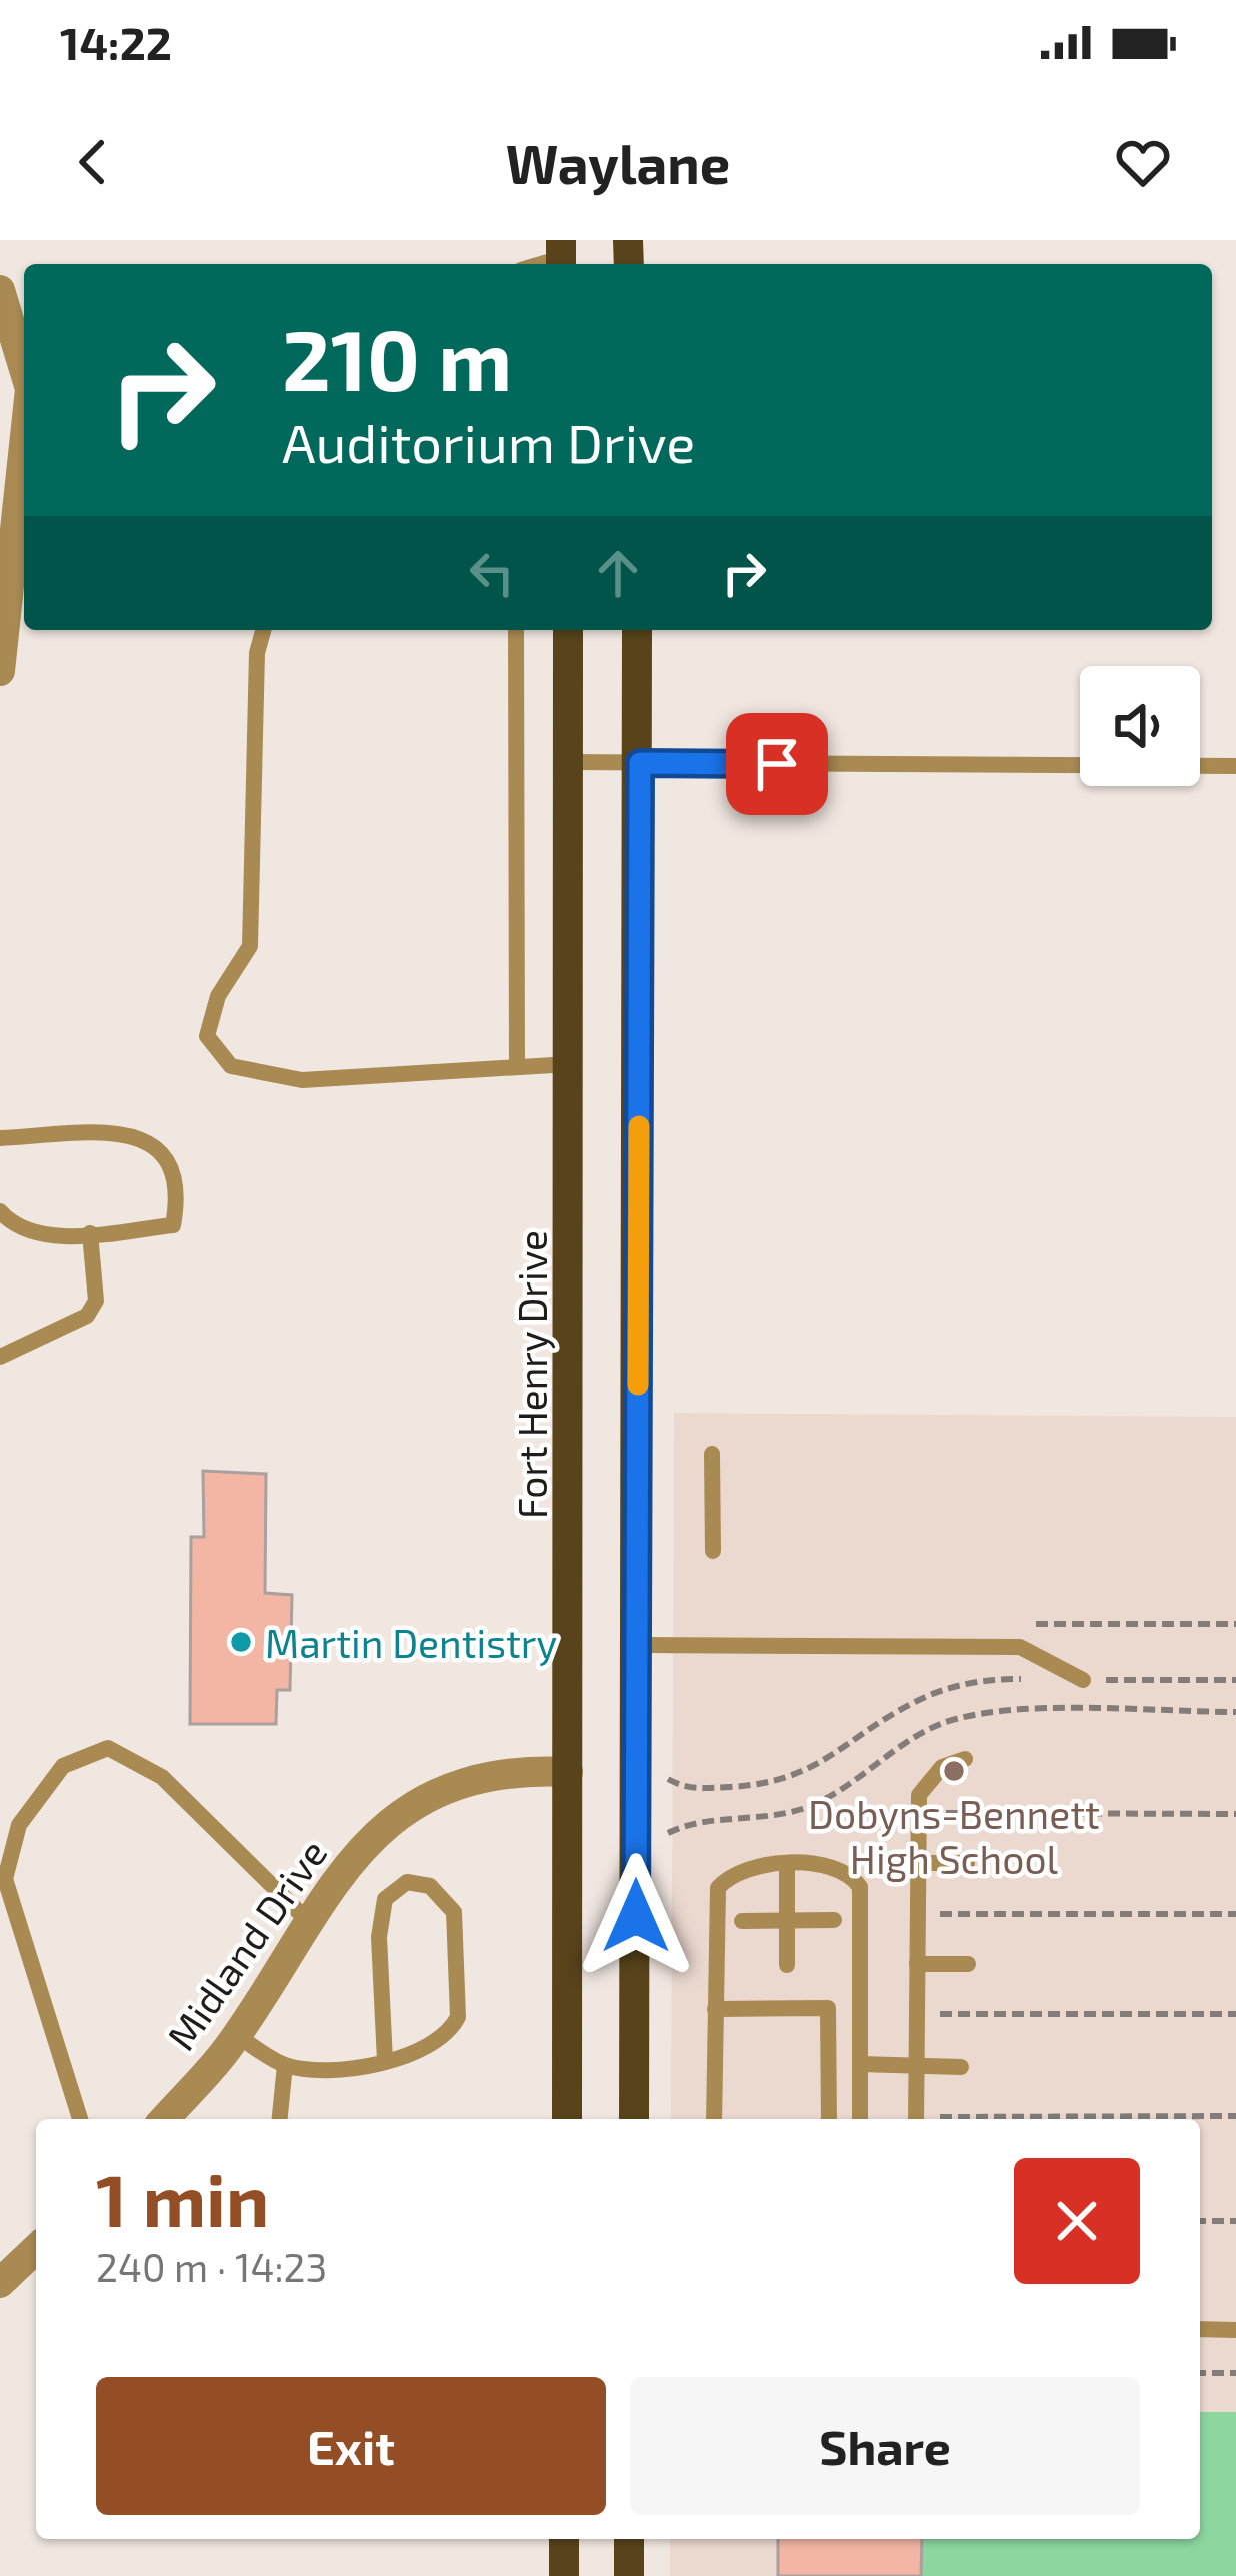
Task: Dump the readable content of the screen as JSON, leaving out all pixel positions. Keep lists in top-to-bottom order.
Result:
{
  "streets": {
    "main road": ["Fort Henry Drive"],
    "street": ["Midland Drive"]
  },
  "crossings": [
    ["Fort Henry Drive", "Midland Drive"]
  ],
  "places": ["Martin Dentistry", "Dobyns-Bennett High School"],
  "page": {
    "status": "14:22",
    "header": "Waylane",
    "turn": ["210 m", "Auditorium Drive"],
    "heading": ["1 min", "240 m · 14:23"],
    "buttons": ["Exit", "Share"]
  }
}
